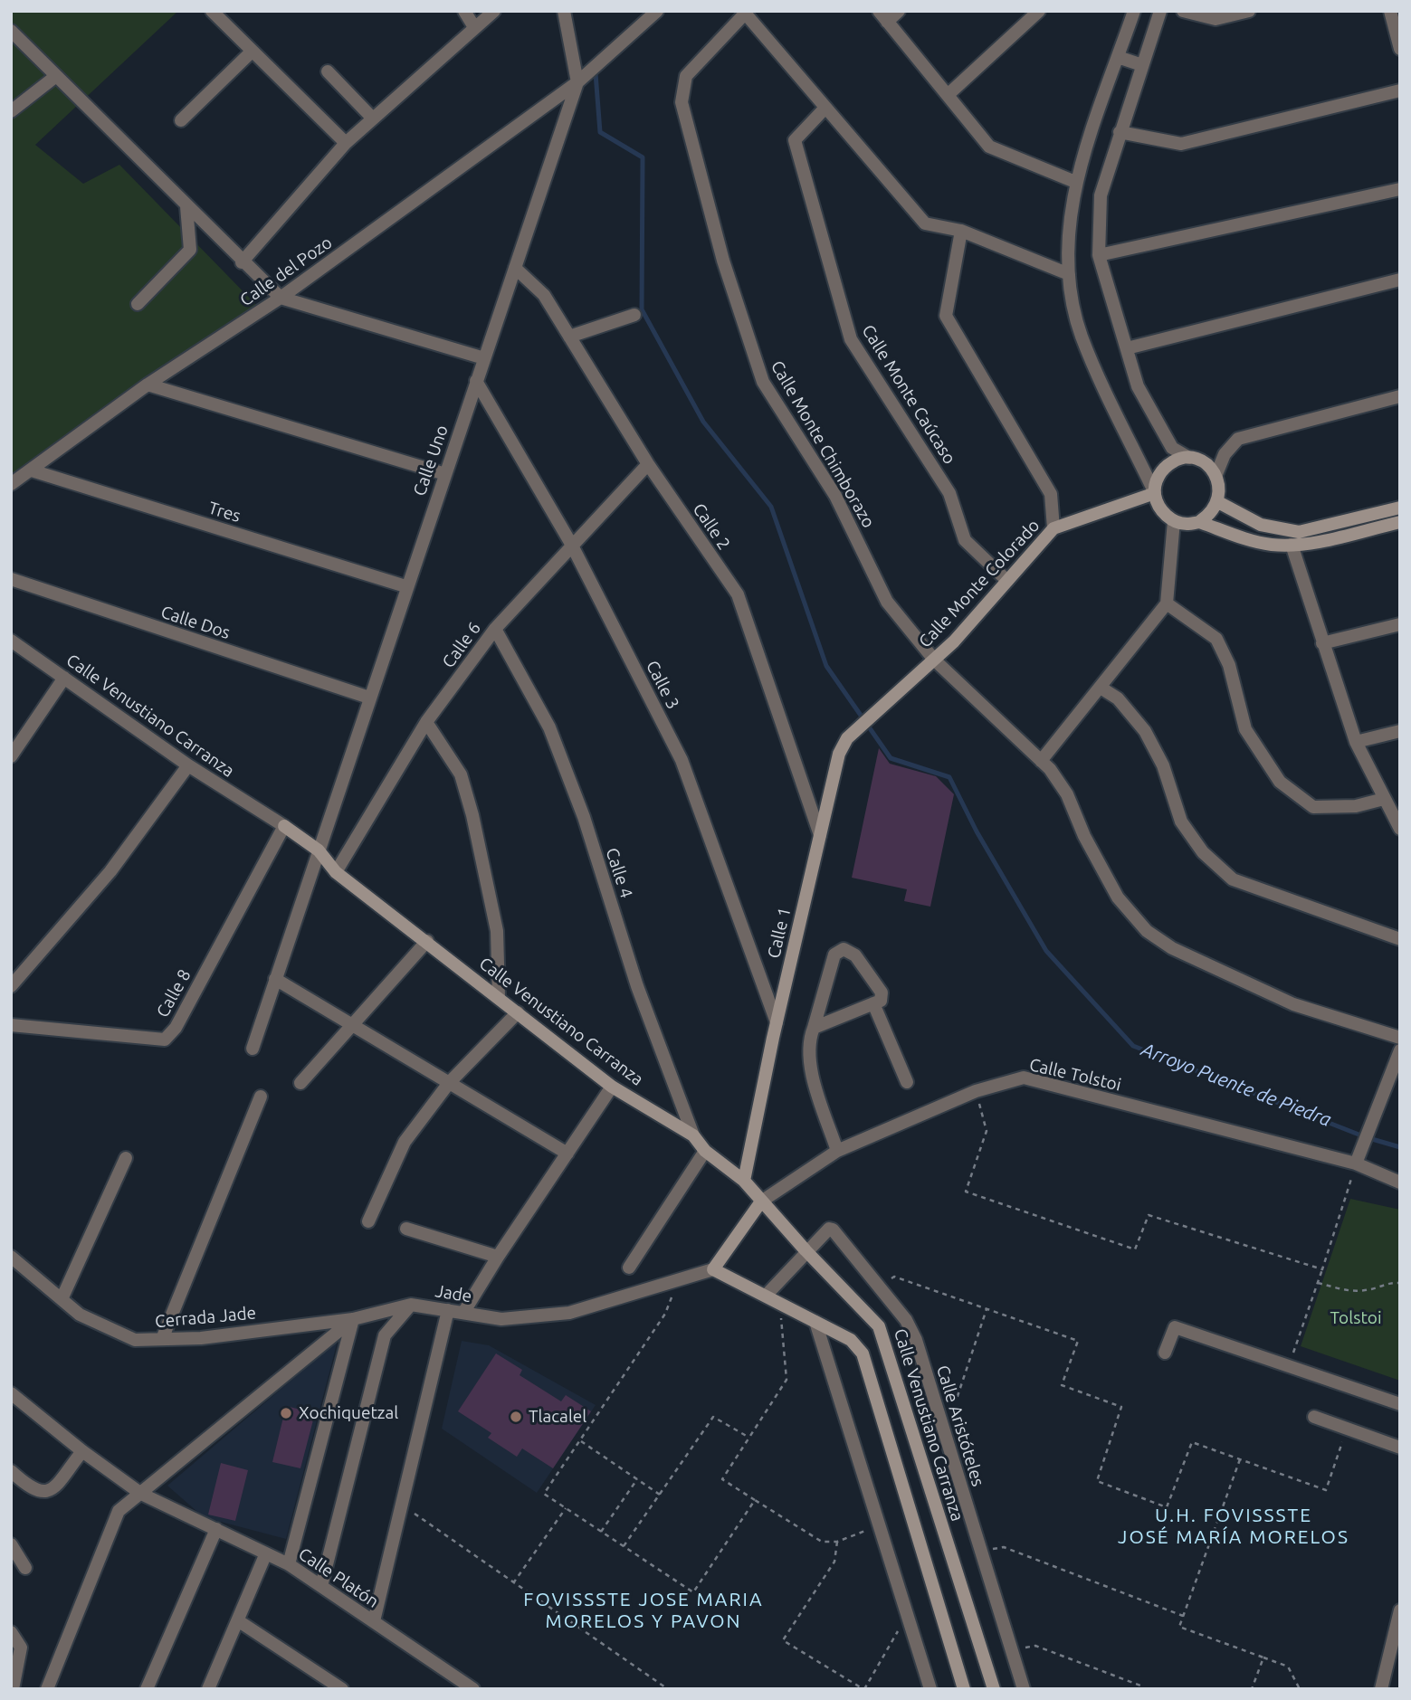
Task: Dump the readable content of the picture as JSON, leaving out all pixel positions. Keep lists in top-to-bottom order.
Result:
{
  "streets": {
    "street": [
      "Calle del Pozo",
      "Calle Monte Caúcaso",
      "Calle Monte Chimborazo",
      "Calle Uno",
      "Tres",
      "Calle 2",
      "Calle Monte Colorado",
      "Calle Dos",
      "Calle 6",
      "Calle 3",
      "Calle Venustiano Carranza",
      "Calle 4",
      "Calle 1",
      "Calle 8",
      "Calle Tolstoi",
      "Jade",
      "Cerrada Jade",
      "Calle Aristóteles",
      "Calle Platón"
    ]
  },
  "crossings": [
    ["Calle del Pozo", "Calle Uno"],
    ["Calle del Pozo", "Tres"],
    ["Calle Monte Caúcaso", "Calle Monte Chimborazo"],
    ["Calle Monte Caúcaso", "Calle Monte Colorado"],
    ["Calle Monte Chimborazo", "Calle Monte Colorado"],
    ["Calle Uno", "Tres"],
    ["Calle Uno", "Calle 2"],
    ["Calle Uno", "Calle Dos"],
    ["Calle Uno", "Calle 3"],
    ["Calle Uno", "Calle Venustiano Carranza"],
    ["Calle 2", "Calle 6"],
    ["Calle 2", "Calle 1"],
    ["Calle Monte Colorado", "Calle 1"],
    ["Calle 6", "Calle 3"],
    ["Calle 6", "Calle Venustiano Carranza"],
    ["Calle 6", "Calle 4"],
    ["Calle 3", "Calle 1"],
    ["Calle Venustiano Carranza", "Calle 4"],
    ["Calle Venustiano Carranza", "Calle 1"],
    ["Calle Venustiano Carranza", "Calle 8"],
    ["Calle Venustiano Carranza", "Calle Tolstoi"],
    ["Calle Venustiano Carranza", "Calle Aristóteles"],
    ["Jade", "Cerrada Jade"]
  ],
  "districts": ["U.H. FOVISSSTE JOSÉ MARÍA MORELOS", "FOVISSSTE JOSE MARIA MORELOS Y PAVON"],
  "water": ["Arroyo Puente de Piedra"],
  "parks": ["Tolstoi"],
  "places": ["Xochiquetzal", "Tlacalel"]
}
